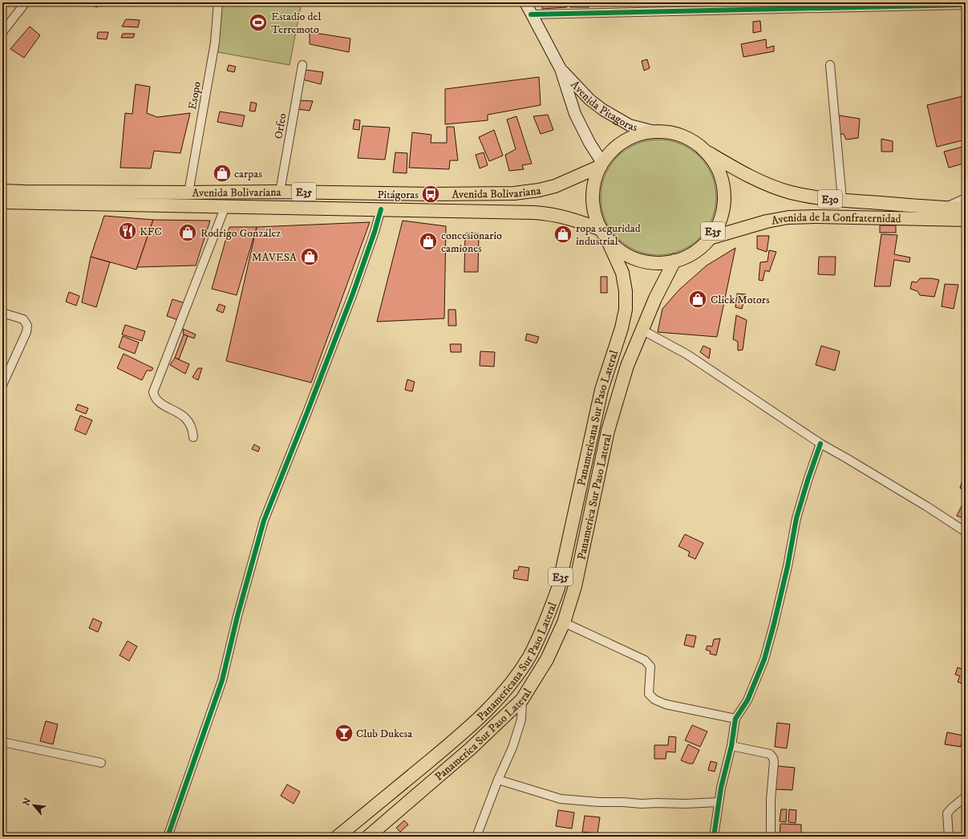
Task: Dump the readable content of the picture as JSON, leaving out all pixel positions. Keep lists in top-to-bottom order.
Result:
{
  "streets": {
    "highway": [
      "Avenida Bolivariana",
      "E35",
      "E30",
      "Avenida de la Confraternidad",
      "Panamericana Sur Paso Lateral",
      "Panamerica Sur Paso Lateral"
    ],
    "main road": ["Avenida Pitagoras"],
    "street": ["Esopo", "Orfeo"]
  },
  "crossings": [
    ["Esopo", "Avenida Bolivariana"],
    ["Avenida Pitagoras", "Avenida Bolivariana"],
    ["Avenida Pitagoras", "E35"],
    ["Orfeo", "Avenida Bolivariana"],
    ["Avenida Bolivariana", "E35"],
    ["Avenida Bolivariana", "Panamericana Sur Paso Lateral"],
    ["E35", "Avenida de la Confraternidad"],
    ["E35", "Panamericana Sur Paso Lateral"],
    ["E35", "Panamerica Sur Paso Lateral"]
  ],
  "places": {
    "sports": ["Estadio del Terremoto"],
    "shop": [
      "carpas",
      "Rodrigo González",
      "ropa seguridad industrial",
      "concesionario camiones",
      "MAVESA",
      "Click Motors"
    ],
    "bus stop": ["Pitágoras"],
    "restaurant": ["KFC"],
    "bar": ["Club Dukesa"]
  },
  "north": "top left"
}
